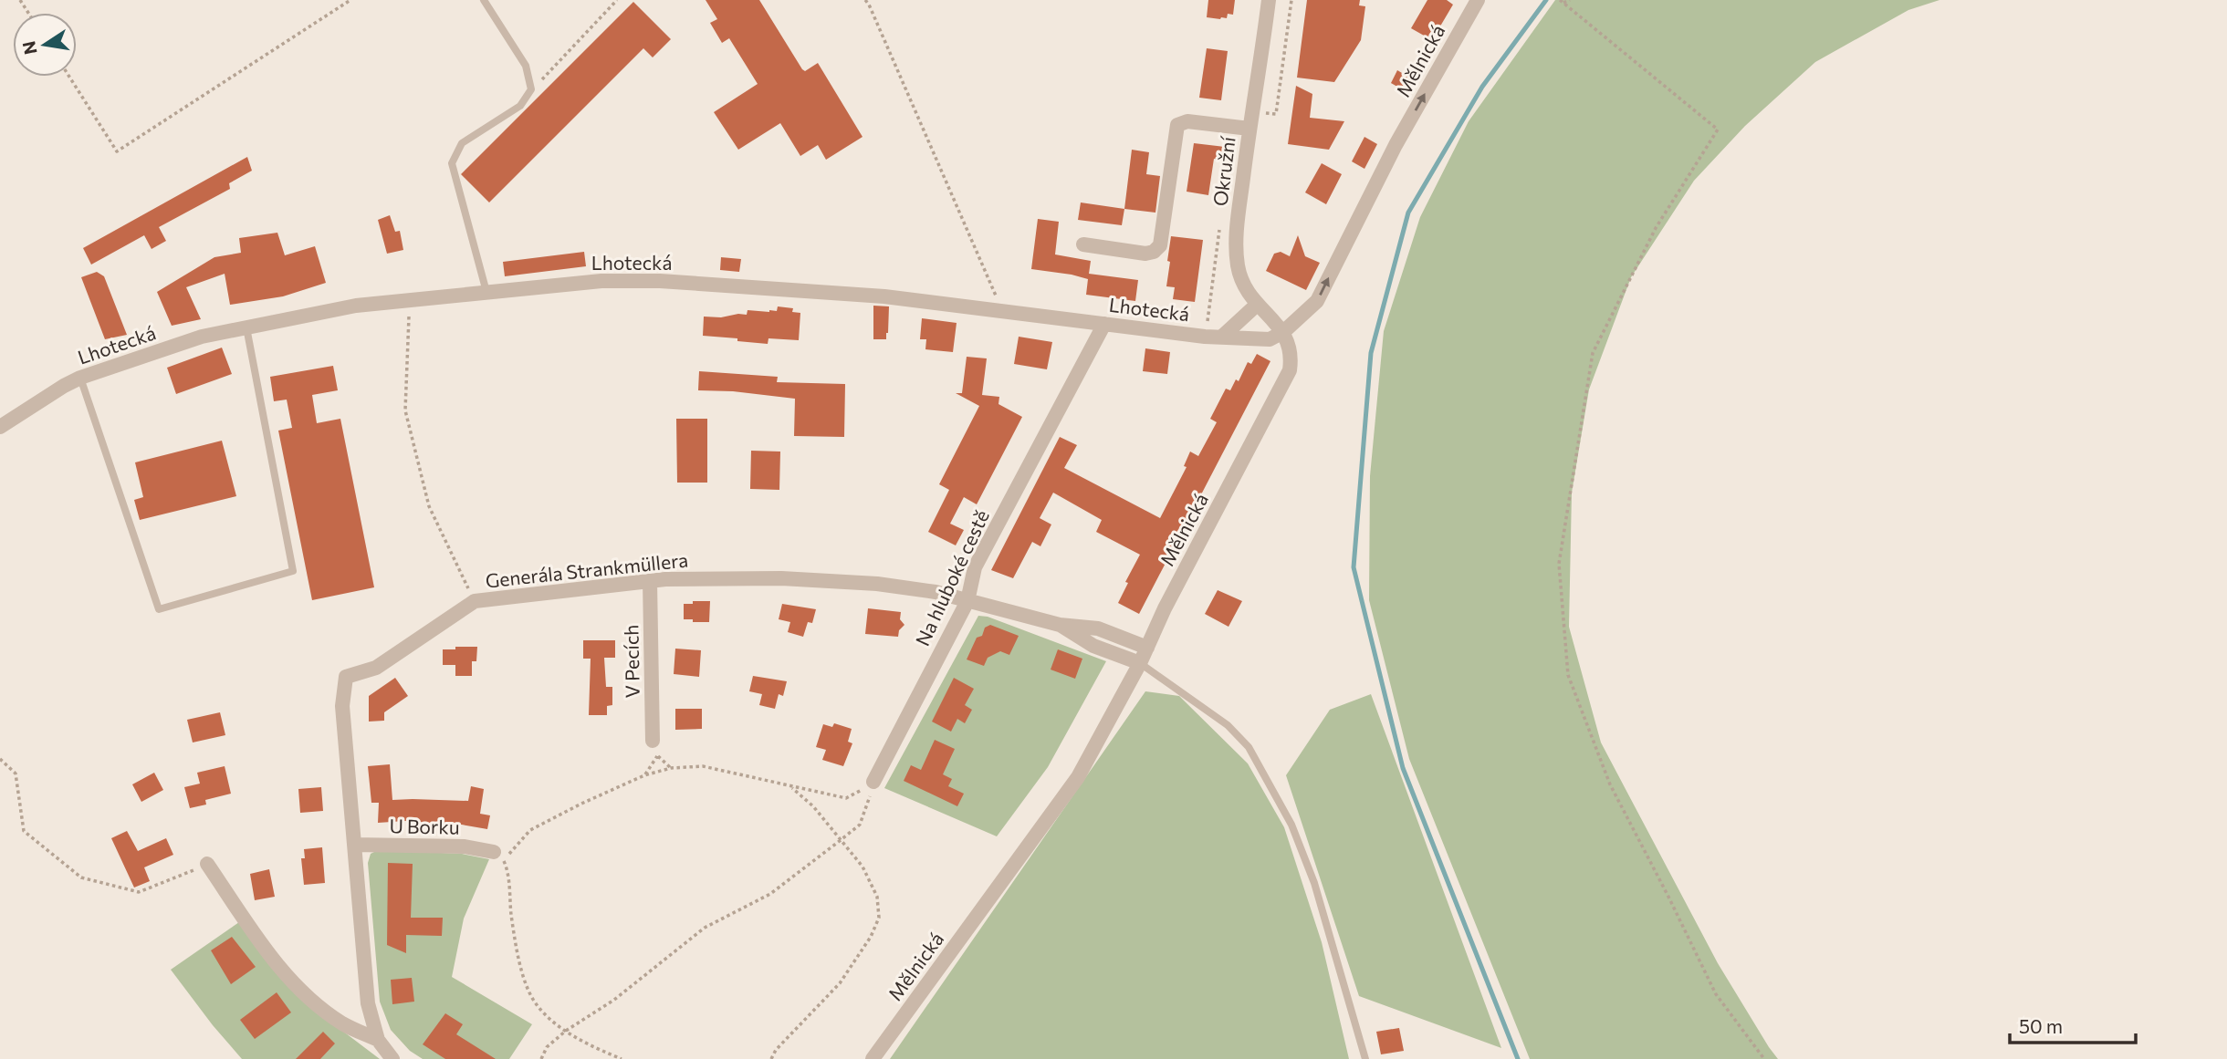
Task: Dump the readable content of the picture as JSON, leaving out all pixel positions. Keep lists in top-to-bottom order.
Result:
{
  "streets": {
    "street": [
      "Mělnická",
      "Okružní",
      "Lhotecká",
      "Generála Strankmüllera",
      "Na hluboké cestě",
      "V Pecích",
      "U Borku"
    ]
  },
  "crossings": [
    ["Mělnická", "Okružní"],
    ["Mělnická", "Lhotecká"],
    ["Mělnická", "Generála Strankmüllera"],
    ["Okružní", "Lhotecká"],
    ["Lhotecká", "Na hluboké cestě"],
    ["Generála Strankmüllera", "Na hluboké cestě"],
    ["Generála Strankmüllera", "V Pecích"],
    ["Generála Strankmüllera", "U Borku"]
  ],
  "scale_bar": "50 m",
  "north": "left"
}
